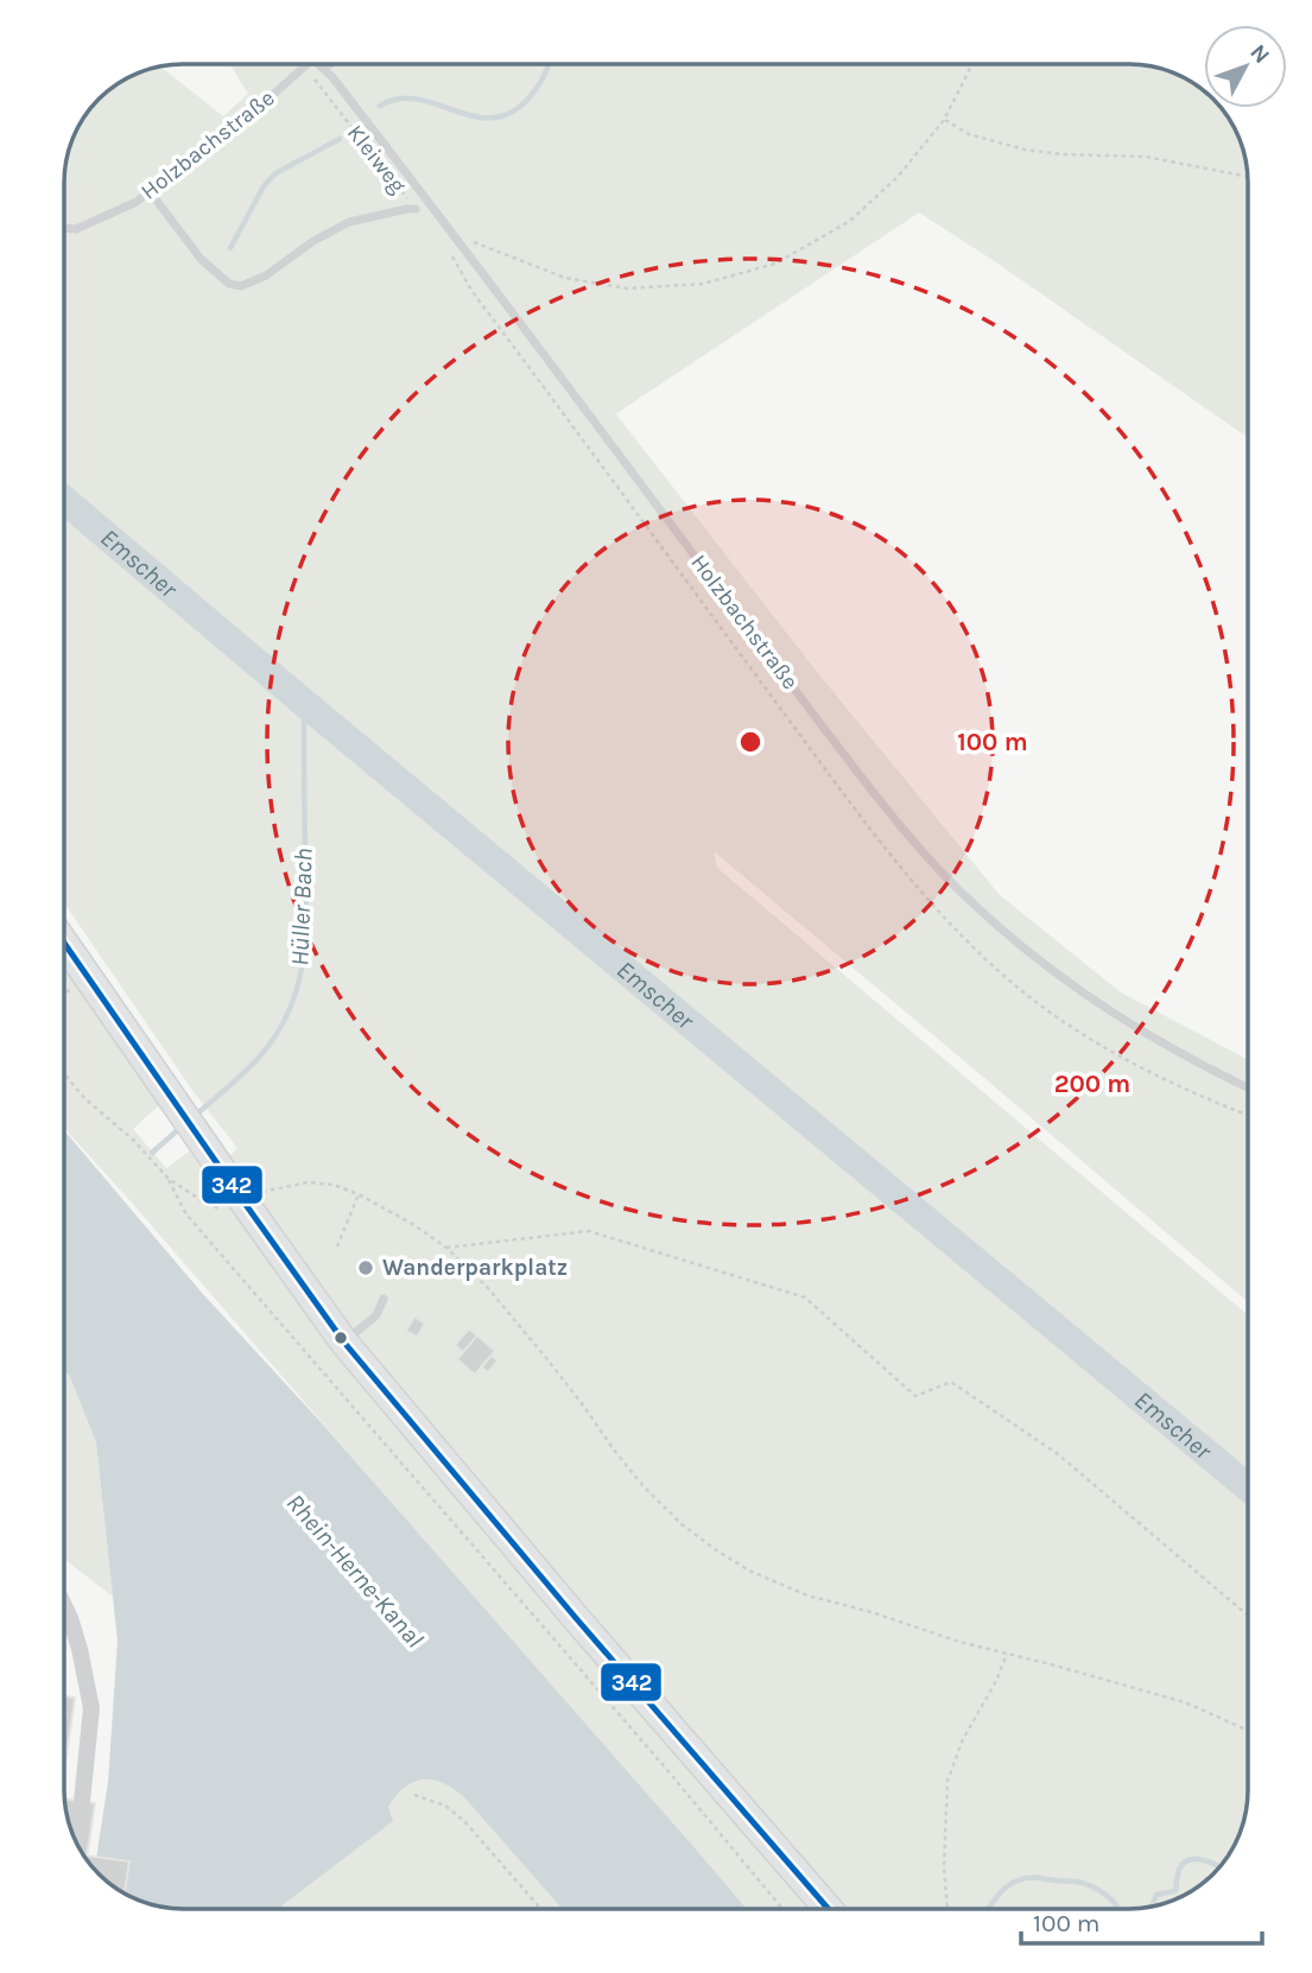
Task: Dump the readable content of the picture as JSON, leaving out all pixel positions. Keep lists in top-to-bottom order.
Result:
{
  "streets": {
    "lane": ["Holzbachstraße"],
    "path": ["Kleiweg"]
  },
  "water": ["Emscher", "Hüller Bach", "Rhein-Herne-Kanal"],
  "places": ["Wanderparkplatz"],
  "lines": ["transit line 342"],
  "scale_bar": "100 m",
  "north": "top right",
  "rings": ["100 m", "200 m"]
}
